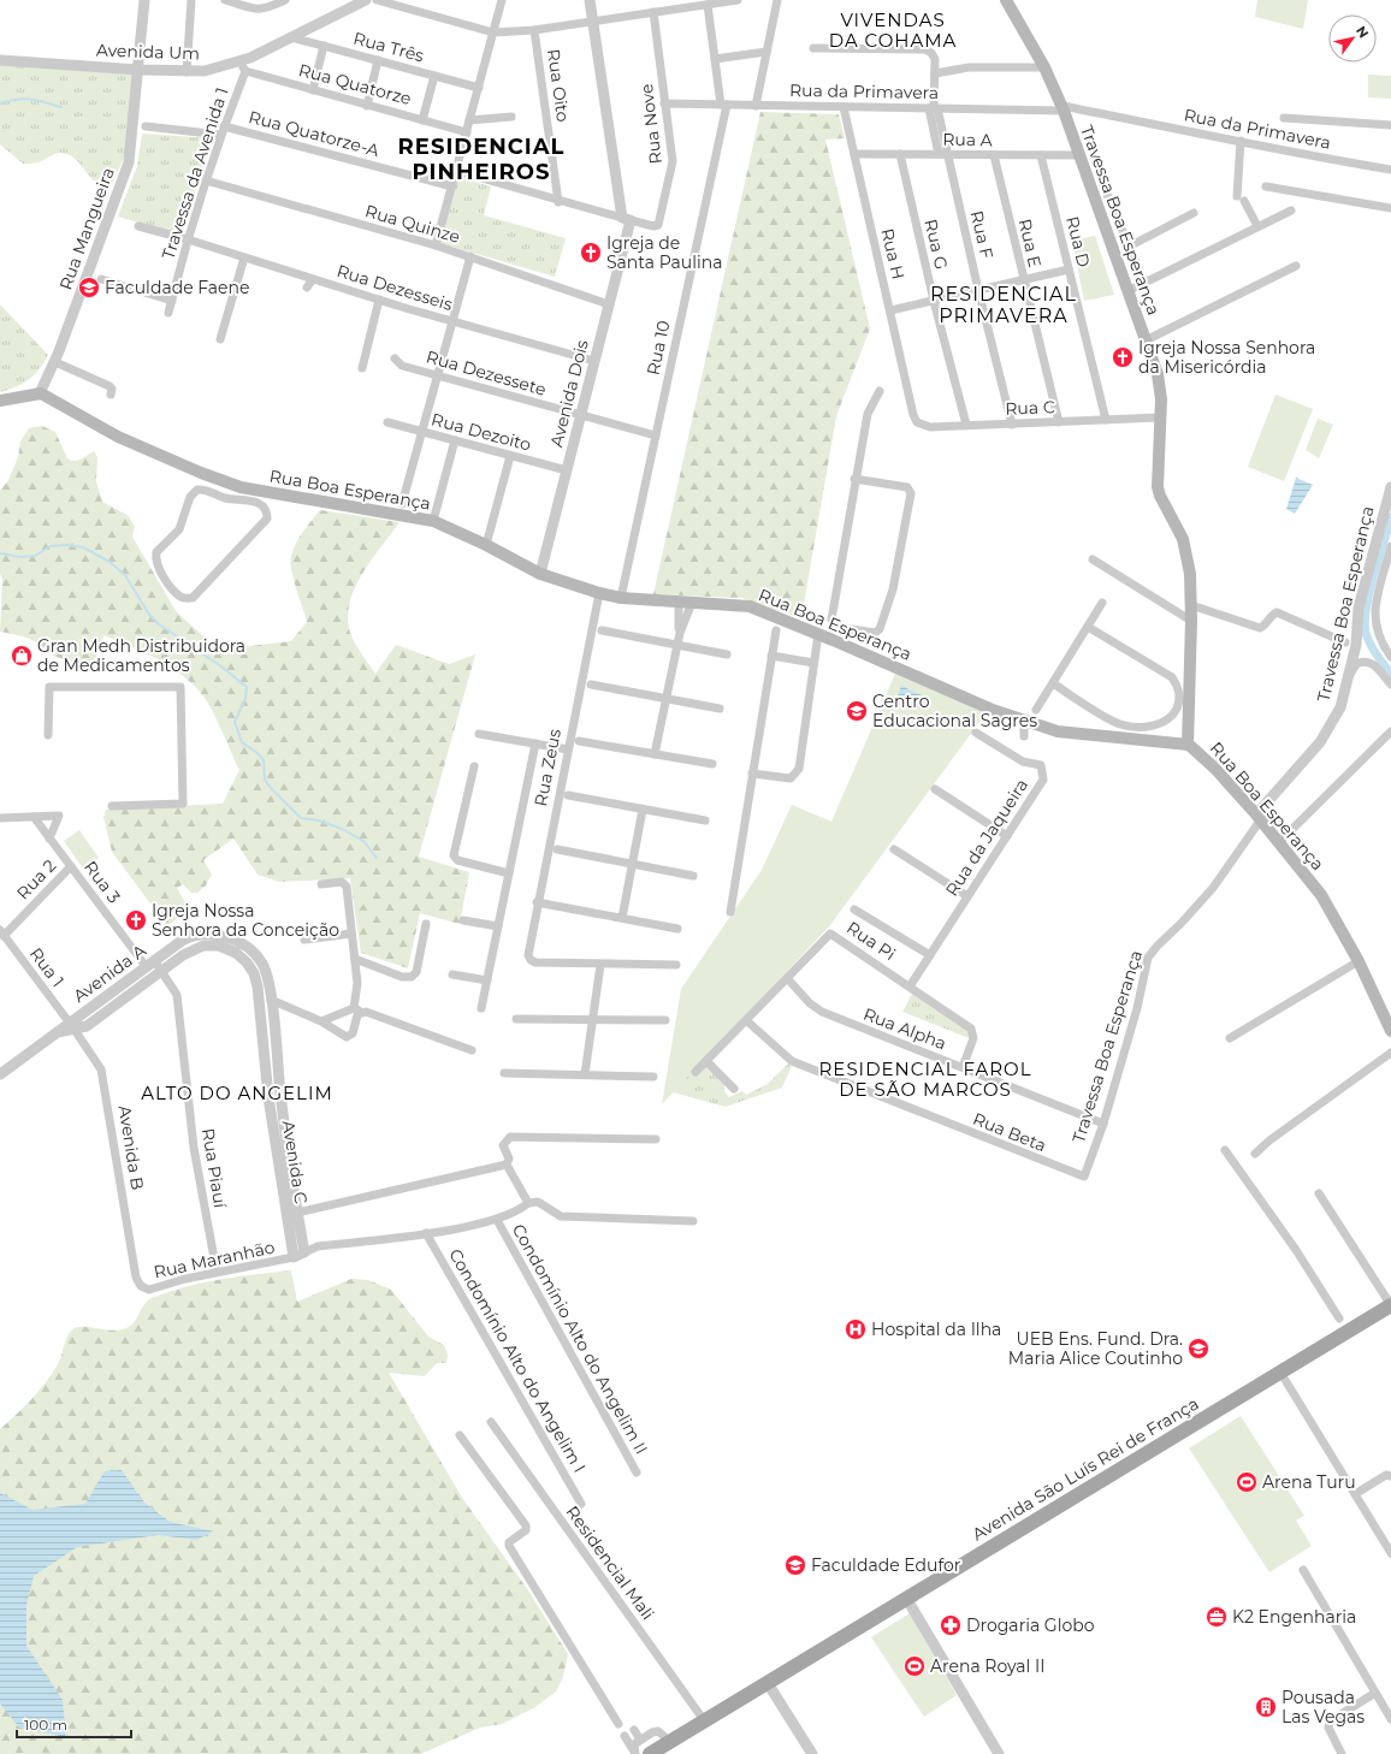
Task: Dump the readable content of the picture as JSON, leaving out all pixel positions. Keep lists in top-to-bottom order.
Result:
{
  "streets": {
    "main road": ["Travessa Boa Esperança", "Rua Boa Esperança", "Avenida São Luís Rei de França"],
    "street": [
      "Rua Três",
      "Avenida Um",
      "Rua Quatorze",
      "Rua Oito",
      "Rua da Primavera",
      "Rua Nove",
      "Rua Quatorze-A",
      "Rua A",
      "Travessa da Avenida 1",
      "Rua Quinze",
      "Rua Mangueira",
      "Rua F",
      "Rua D",
      "Rua E",
      "Rua G",
      "Rua H",
      "Rua Dezesseis",
      "Rua 10",
      "Rua Dezessete",
      "Avenida Dois",
      "Rua C",
      "Rua Dezoito",
      "Rua Zeus",
      "Rua da Jaqueira",
      "Rua 2",
      "Rua 3",
      "Rua Pi",
      "Rua 1",
      "Avenida A",
      "Rua Alpha",
      "Rua Beta",
      "Avenida B",
      "Avenida C",
      "Rua Piauí",
      "Rua Maranhão",
      "Condomínio Alto do Angelim II",
      "Condomínio Alto do Angelim I",
      "Residencial Mali"
    ]
  },
  "crossings": [
    ["Rua Três", "Avenida Um"],
    ["Avenida Um", "Rua Quatorze"],
    ["Avenida Um", "Travessa da Avenida 1"],
    ["Avenida Um", "Rua Mangueira"],
    ["Rua Quatorze", "Travessa da Avenida 1"],
    ["Rua da Primavera", "Rua Nove"],
    ["Rua da Primavera", "Travessa Boa Esperança"],
    ["Rua da Primavera", "Rua F"],
    ["Rua da Primavera", "Rua H"],
    ["Rua da Primavera", "Rua 10"],
    ["Rua Nove", "Avenida Dois"],
    ["Rua Quatorze-A", "Travessa da Avenida 1"],
    ["Rua A", "Travessa Boa Esperança"],
    ["Rua A", "Rua F"],
    ["Rua A", "Rua D"],
    ["Rua A", "Rua E"],
    ["Rua A", "Rua G"],
    ["Rua A", "Rua H"],
    ["Travessa da Avenida 1", "Rua Quinze"],
    ["Travessa da Avenida 1", "Rua Dezesseis"],
    ["Travessa Boa Esperança", "Rua C"],
    ["Travessa Boa Esperança", "Rua Boa Esperança"],
    ["Travessa Boa Esperança", "Rua Alpha"],
    ["Travessa Boa Esperança", "Rua Beta"],
    ["Rua Quinze", "Avenida Dois"],
    ["Rua Mangueira", "Rua Boa Esperança"],
    ["Rua F", "Rua C"],
    ["Rua D", "Rua C"],
    ["Rua E", "Rua C"],
    ["Rua G", "Rua C"],
    ["Rua H", "Rua C"],
    ["Rua Dezesseis", "Avenida Dois"],
    ["Rua 10", "Rua Dezessete"],
    ["Rua 10", "Rua Boa Esperança"],
    ["Rua Dezessete", "Avenida Dois"],
    ["Avenida Dois", "Rua Dezoito"],
    ["Avenida Dois", "Rua Boa Esperança"],
    ["Rua Boa Esperança", "Rua Zeus"],
    ["Rua da Jaqueira", "Rua Pi"],
    ["Rua 2", "Rua 3"],
    ["Rua 2", "Rua 1"],
    ["Rua 3", "Avenida A"],
    ["Rua 3", "Rua Piauí"],
    ["Rua Pi", "Rua Alpha"],
    ["Rua Pi", "Rua Beta"],
    ["Rua 1", "Avenida A"],
    ["Rua 1", "Avenida B"],
    ["Avenida A", "Avenida B"],
    ["Avenida A", "Avenida C"],
    ["Avenida A", "Rua Piauí"],
    ["Avenida B", "Rua Maranhão"],
    ["Avenida C", "Rua Maranhão"],
    ["Rua Piauí", "Rua Maranhão"],
    ["Avenida São Luís Rei de França", "Residencial Mali"]
  ],
  "districts": [
    "VIVENDAS DA COHAMA",
    "RESIDENCIAL PINHEIROS",
    "RESIDENCIAL PRIMAVERA",
    "RESIDENCIAL FAROL DE SÃO MARCOS",
    "ALTO DO ANGELIM"
  ],
  "places": {
    "church": ["Igreja de Santa Paulina", "Igreja Nossa Senhora da Misericórdia", "Igreja Nossa Senhora da Conceição"],
    "school or university": [
      "Faculdade Faene",
      "Centro Educacional Sagres",
      "UEB Ens. Fund. Dra. Maria Alice Coutinho",
      "Faculdade Edufor"
    ],
    "shop": ["Gran Medh Distribuidora de Medicamentos"],
    "hospital": ["Hospital da Ilha"],
    "sports": ["Arena Turu", "Arena Royal II"],
    "office": ["K2 Engenharia"],
    "pharmacy": ["Drogaria Globo"],
    "building": ["Pousada Las Vegas"]
  },
  "scale_bar": "100 m",
  "north": "top right"
}
